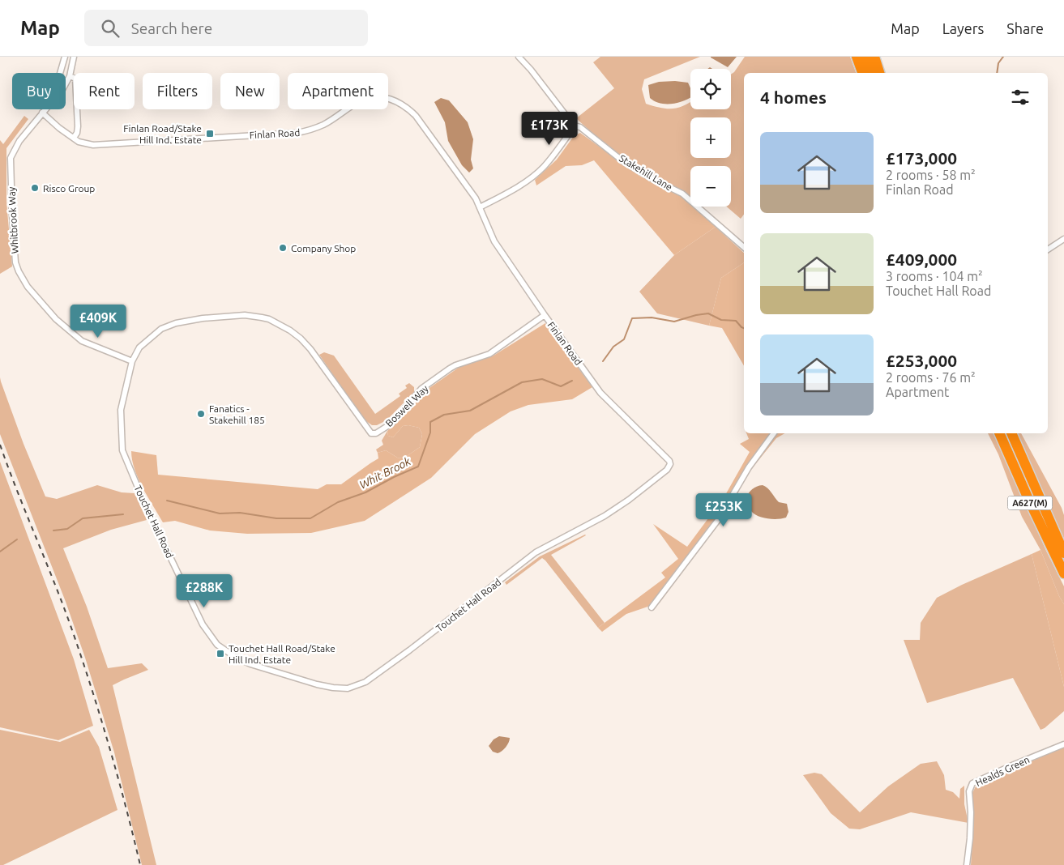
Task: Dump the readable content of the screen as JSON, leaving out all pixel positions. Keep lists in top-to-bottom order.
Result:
{
  "streets": {
    "highway": ["A627(M)"],
    "street": [
      "Finlan Road",
      "Stakehill Lane",
      "Whitbrook Way",
      "Boswell Way",
      "Touchet Hall Road",
      "Healds Green"
    ]
  },
  "crossings": [
    ["Finlan Road", "Whitbrook Way"],
    ["Finlan Road", "Boswell Way"],
    ["Finlan Road", "Touchet Hall Road"],
    ["Whitbrook Way", "Touchet Hall Road"],
    ["Boswell Way", "Touchet Hall Road"]
  ],
  "water": ["Whit Brook"],
  "places": {
    "transit": ["Finlan Road/Stake Hill Ind. Estate", "Touchet Hall Road/Stake Hill Ind. Estate"],
    "other": ["Risco Group", "Company Shop", "Fanatics - Stakehill 185"]
  },
  "page": {
    "header": "Map",
    "search": "Search here",
    "nav": ["Map", "Layers", "Share"],
    "map_buttons": ["+", "−"],
    "chip": [
      "Buy",
      "Rent",
      "Filters",
      "New",
      "Apartment"
    ],
    "heading": "4 homes",
    "price": [
      "£173K",
      "£409K",
      "£253K",
      "£288K"
    ],
    "list": [
      {
        "name": "£173,000",
        "note": "2 rooms · 58 m² · Finlan Road"
      },
      {
        "name": "£409,000",
        "note": "3 rooms · 104 m² · Touchet Hall Road"
      },
      {
        "name": "£253,000",
        "note": "2 rooms · 76 m² · Apartment"
      }
    ]
  }
}
